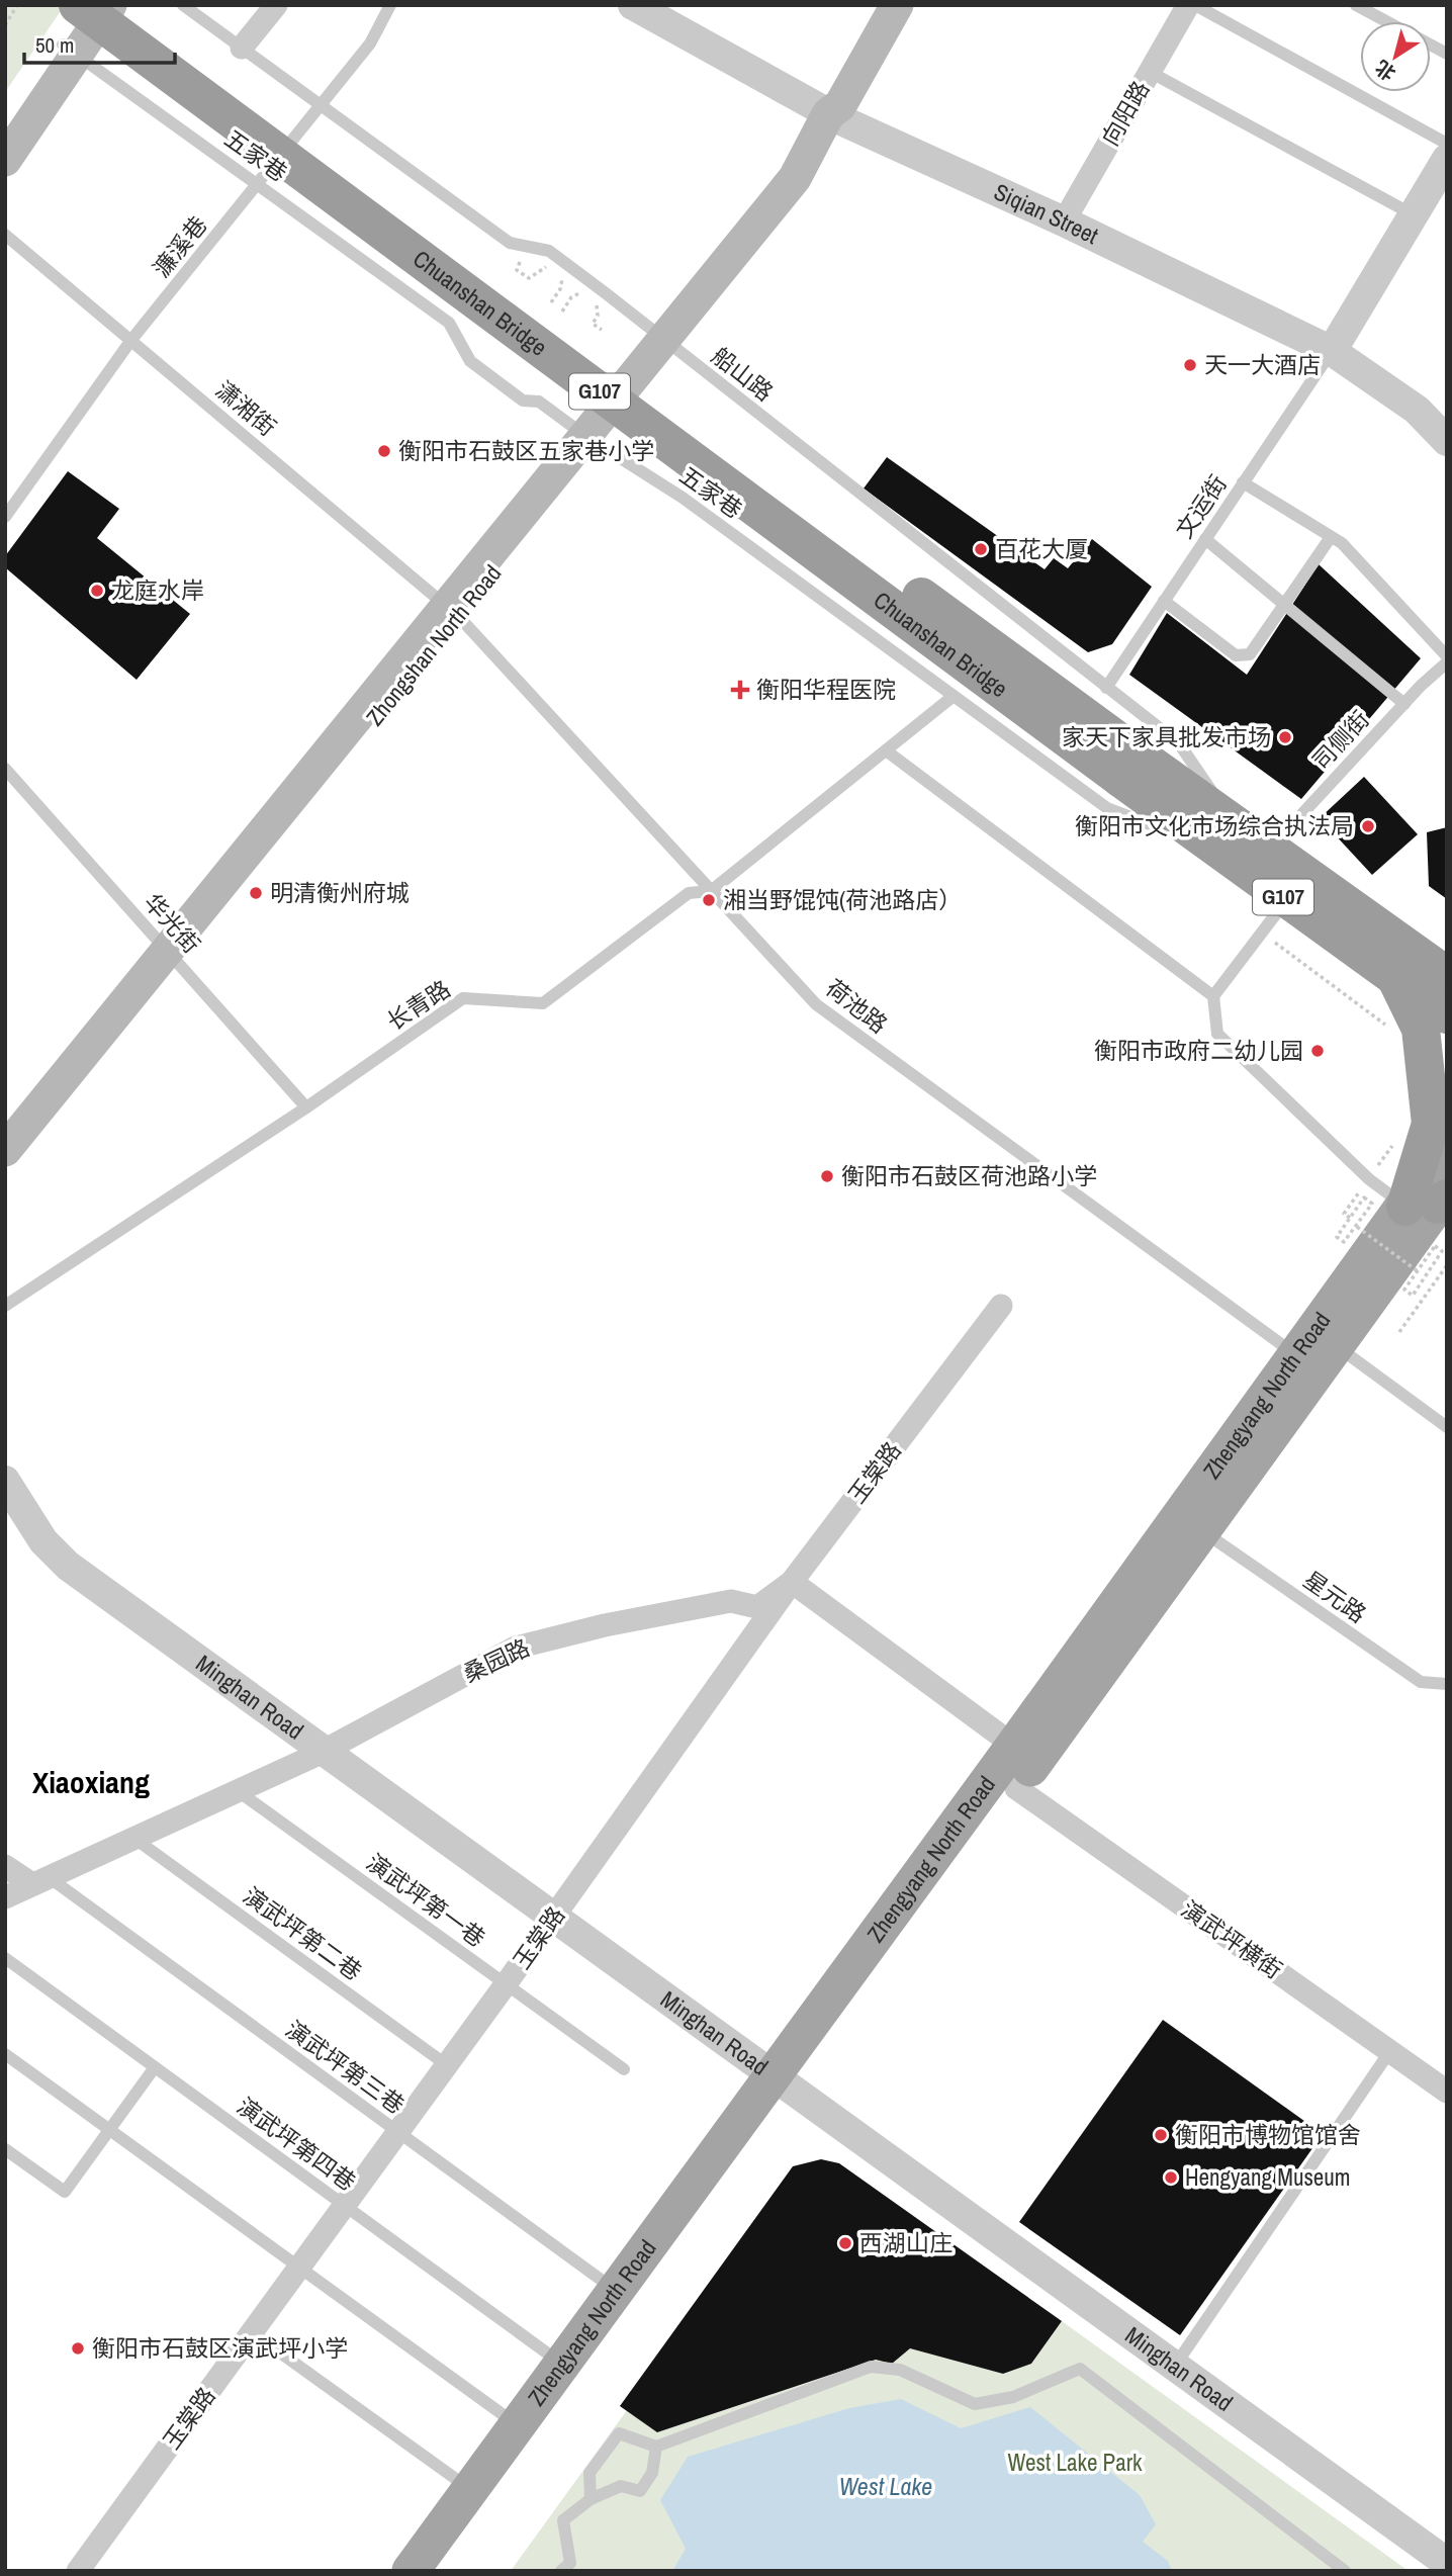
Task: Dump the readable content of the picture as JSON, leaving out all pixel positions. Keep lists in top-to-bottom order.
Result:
{
  "streets": {
    "highway": ["Chuanshan Bridge", "G107"],
    "main road": ["Zhongshan North Road", "Zhengyang North Road"],
    "street": [
      "向阳路",
      "Siqian Street",
      "玉棠路",
      "桑园路",
      "Minghan Road",
      "演武坪横街"
    ],
    "lane": [
      "五家巷",
      "濂溪巷",
      "船山路",
      "潇湘街",
      "文运街",
      "司侧街",
      "华光街",
      "长青路",
      "荷池路",
      "星元路",
      "演武坪第一巷",
      "演武坪第二巷",
      "演武坪第三巷",
      "演武坪第四巷"
    ]
  },
  "crossings": [
    ["向阳路", "Siqian Street"],
    ["五家巷", "濂溪巷"],
    ["五家巷", "船山路"],
    ["五家巷", "G107"],
    ["五家巷", "Zhongshan North Road"],
    ["五家巷", "长青路"],
    ["Siqian Street", "文运街"],
    ["Siqian Street", "Zhongshan North Road"],
    ["濂溪巷", "船山路"],
    ["濂溪巷", "潇湘街"],
    ["Chuanshan Bridge", "G107"],
    ["船山路", "G107"],
    ["船山路", "文运街"],
    ["船山路", "Zhongshan North Road"],
    ["G107", "司侧街"],
    ["潇湘街", "Zhongshan North Road"],
    ["潇湘街", "荷池路"],
    ["Zhongshan North Road", "华光街"],
    ["Zhongshan North Road", "荷池路"],
    ["华光街", "长青路"],
    ["长青路", "荷池路"],
    ["荷池路", "Zhengyang North Road"],
    ["Zhengyang North Road", "星元路"],
    ["Zhengyang North Road", "Minghan Road"],
    ["Zhengyang North Road", "演武坪横街"],
    ["Zhengyang North Road", "演武坪第三巷"],
    ["Zhengyang North Road", "演武坪第四巷"],
    ["玉棠路", "桑园路"],
    ["玉棠路", "Minghan Road"],
    ["玉棠路", "演武坪第一巷"],
    ["玉棠路", "演武坪第二巷"],
    ["玉棠路", "演武坪第三巷"],
    ["玉棠路", "演武坪第四巷"],
    ["桑园路", "Minghan Road"],
    ["桑园路", "演武坪第一巷"],
    ["桑园路", "演武坪第二巷"],
    ["桑园路", "演武坪第三巷"]
  ],
  "districts": ["Xiaoxiang"],
  "water": ["West Lake"],
  "parks": ["West Lake Park"],
  "places": {
    "other": [
      "天一大酒店",
      "衡阳市石鼓区五家巷小学",
      "百花大厦",
      "龙庭水岸",
      "家天下家具批发市场",
      "衡阳市文化市场综合执法局",
      "明清衡州府城",
      "湘当野馄饨(荷池路店）",
      "衡阳市政府二幼儿园",
      "衡阳市石鼓区荷池路小学",
      "衡阳市博物馆馆舍",
      "Hengyang Museum",
      "西湖山庄",
      "衡阳市石鼓区演武坪小学"
    ],
    "health": ["衡阳华程医院"]
  },
  "scale_bar": "50 m",
  "north": "bottom left"
}
